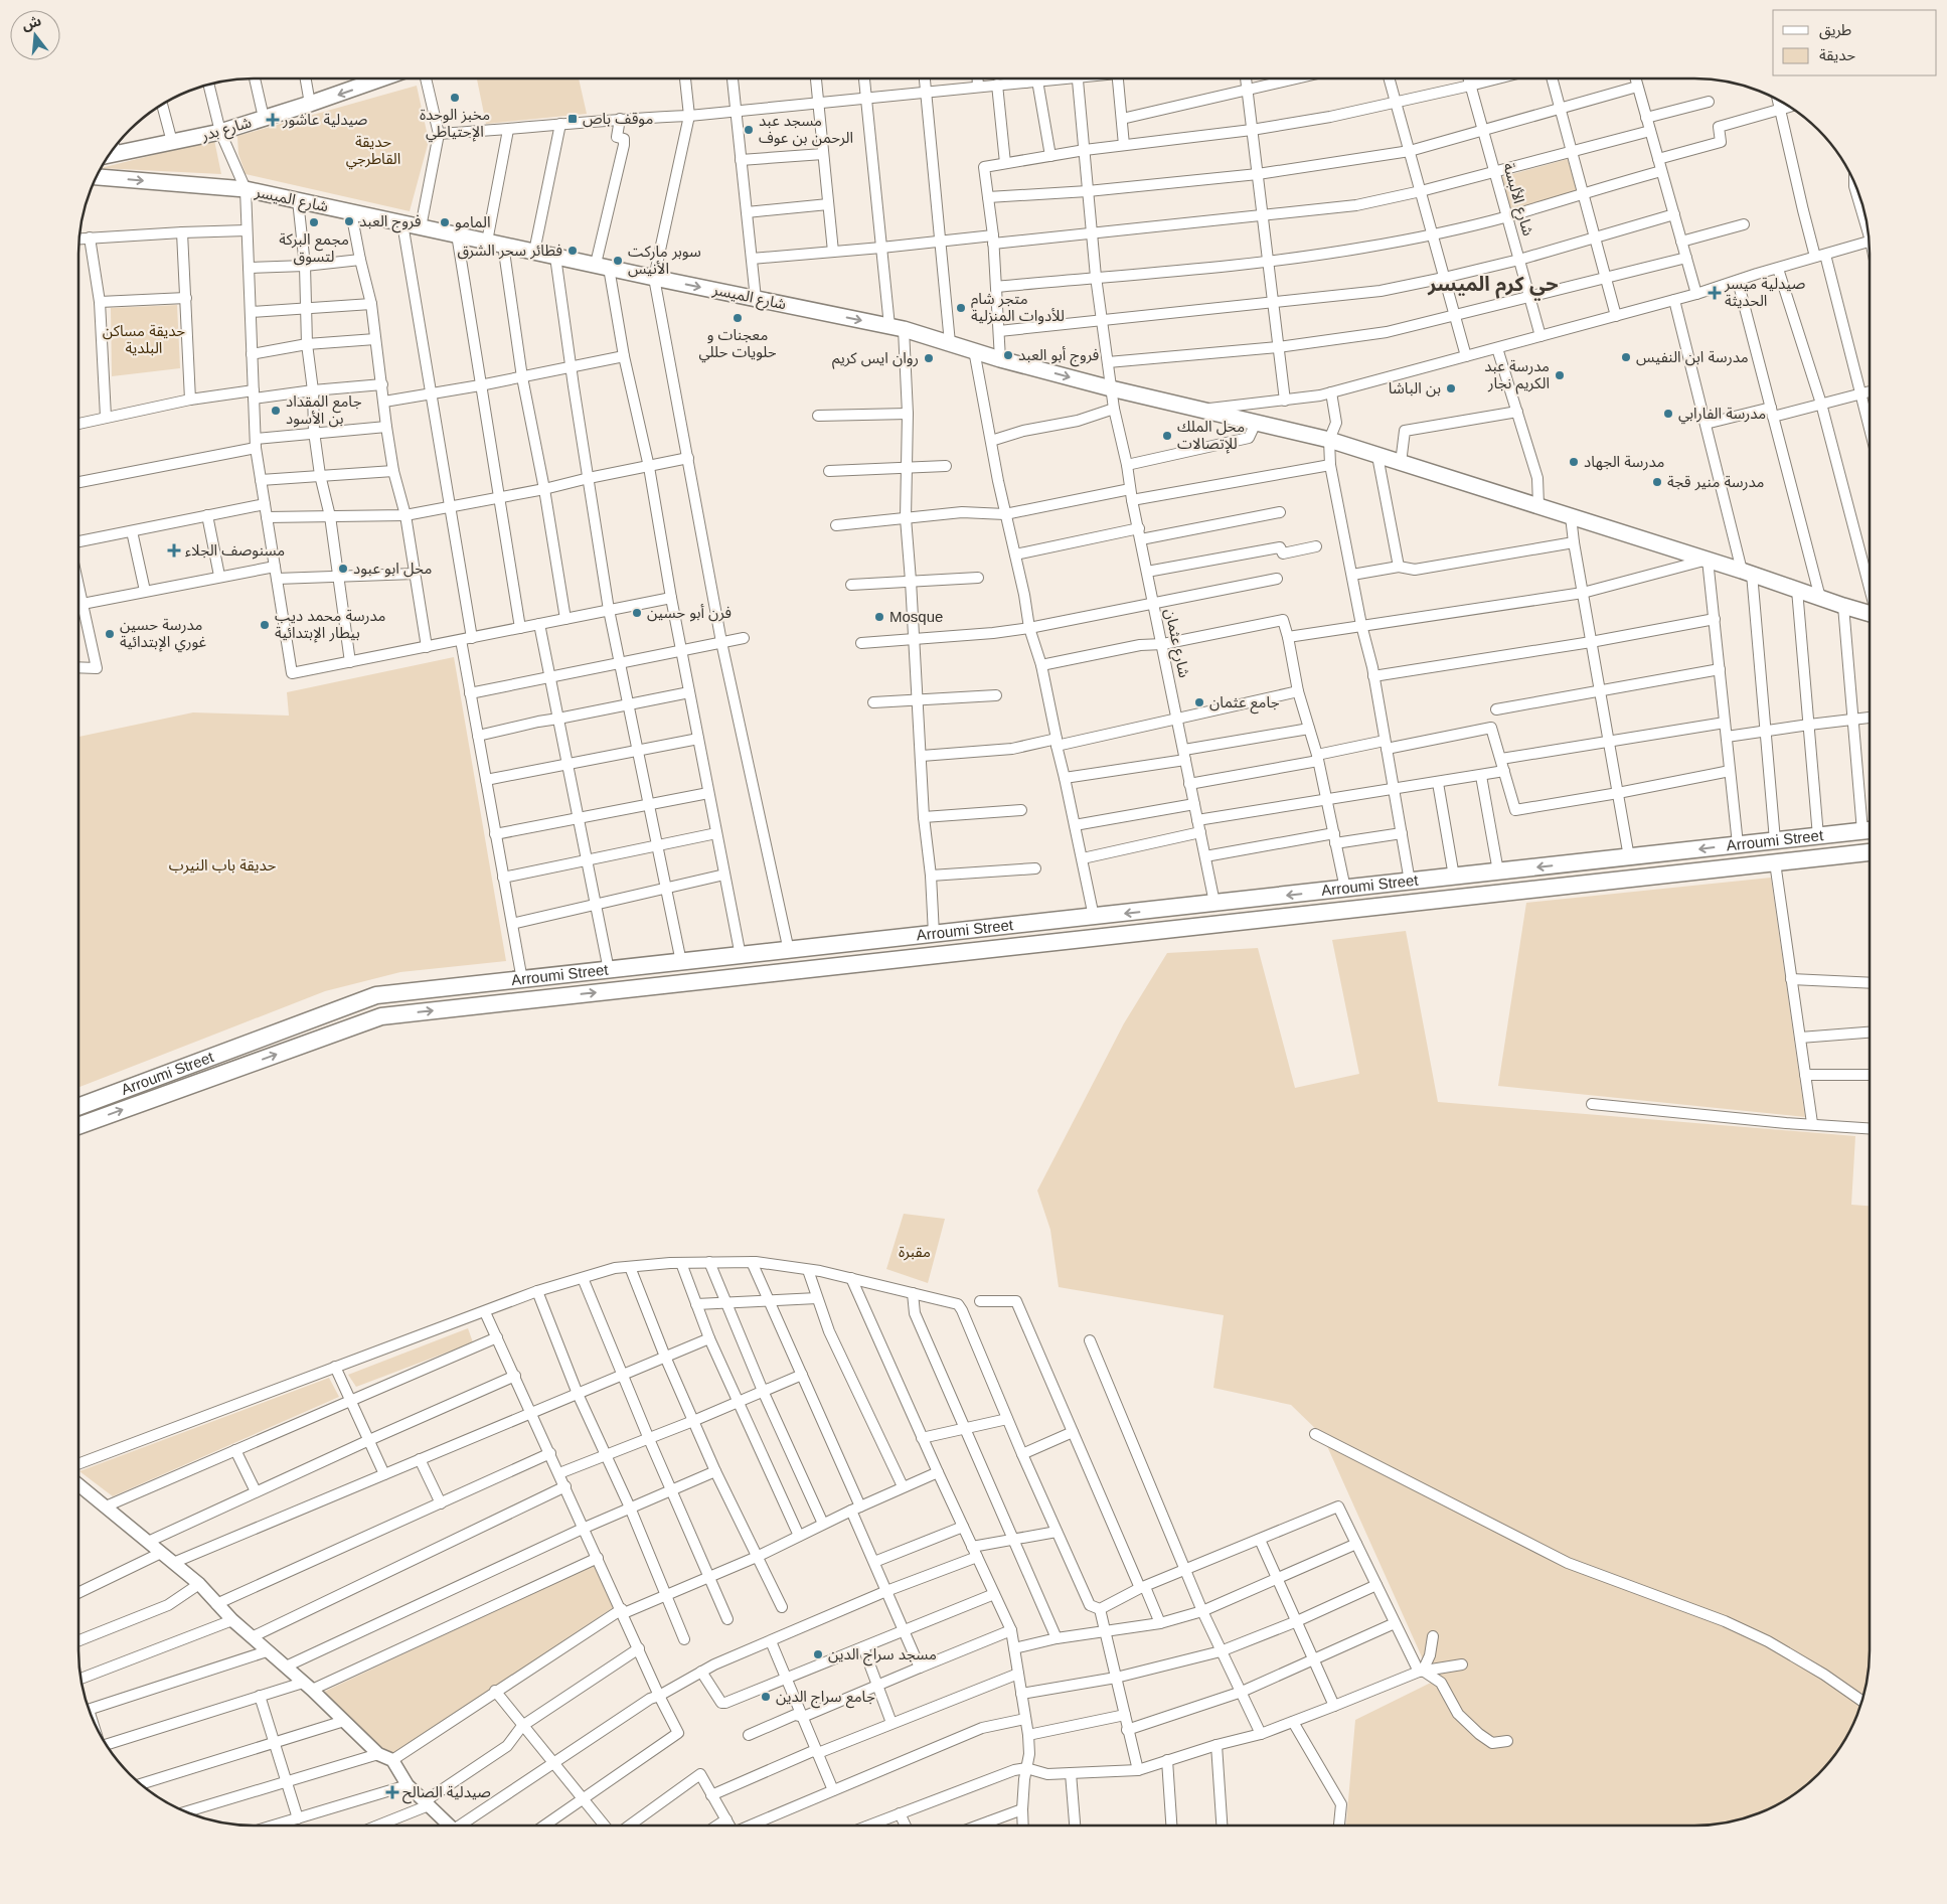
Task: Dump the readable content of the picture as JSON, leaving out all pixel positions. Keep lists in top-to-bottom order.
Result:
{
  "streets": {
    "main road": ["شارع بدر", "شارع الميسر", "Arroumi Street"],
    "street": ["شارع الألبسة", "شارع عثمان"]
  },
  "crossings": [
    ["شارع الميسر", "شارع عثمان"],
    ["شارع عثمان", "Arroumi Street"]
  ],
  "districts": ["حي كرم الميسر"],
  "parks": [
    "حديقة القاطرجي",
    "حديقة مساكن البلدية",
    "حديقة باب النيرب",
    "مقبرة"
  ],
  "places": {
    "other": [
      "مخبز الوحدة الإحتياطي",
      "مسجد عبد الرحمن بن عوف",
      "فروج العبد",
      "مجمع البركة لتسوق",
      "المامو",
      "فطائر سحر الشرق",
      "سوبر ماركت الأنيس",
      "متجر شام للأدوات المنزلية",
      "معجنات و حلويات حللي",
      "فروج أبو العبد",
      "مدرسة ابن النفيس",
      "روان ايس كريم",
      "مدرسة عبد الكريم نجار",
      "بن الباشا",
      "جامع المقداد بن الأسود",
      "مدرسة الفارابي",
      "محل الملك للإتصالات",
      "مدرسة الجهاد",
      "مدرسة منير قجة",
      "محل ابو عبود",
      "فرن أبو حسين",
      "Mosque",
      "مدرسة محمد ديب بيطار الإبتدائية",
      "مدرسة حسين غوري الإبتدائية",
      "جامع عثمان",
      "مسجد سراج الدين",
      "جامع سراج الدين"
    ],
    "transit": ["موقف باص"],
    "health": [
      "صيدلية عاشور",
      "صيدلية ميسر الحديثة",
      "مسنوصف الجلاء",
      "صيدلية الصالح"
    ]
  },
  "legend": ["طريق", "حديقة"],
  "north": "top"
}
